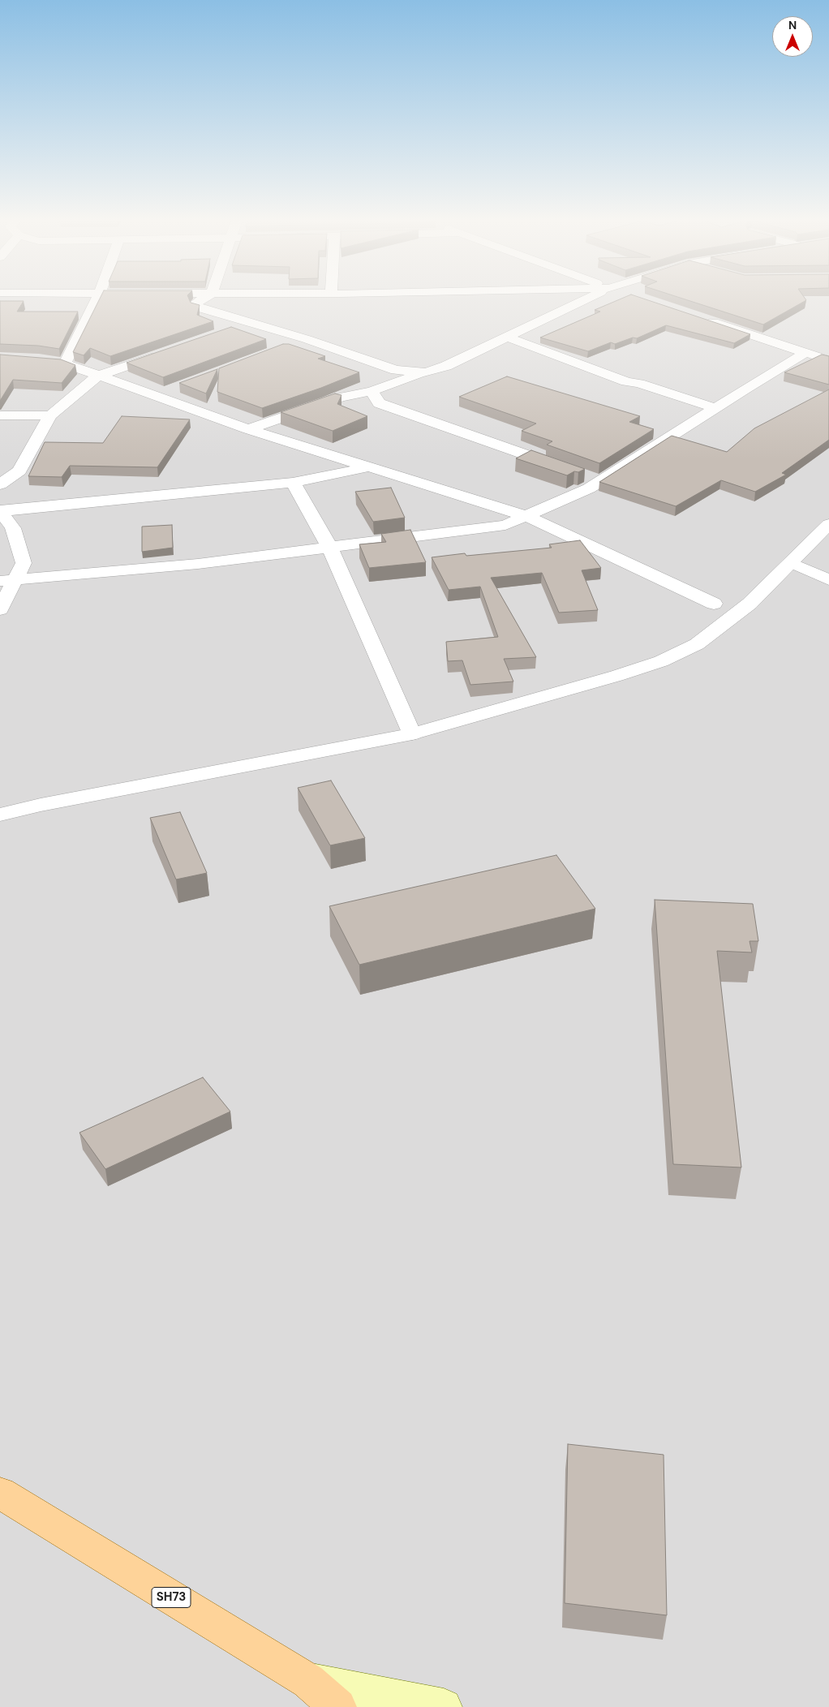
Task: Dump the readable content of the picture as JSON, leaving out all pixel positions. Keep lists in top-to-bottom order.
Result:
{
  "streets": {
    "main road": ["SH73"]
  },
  "north": "top"
}
